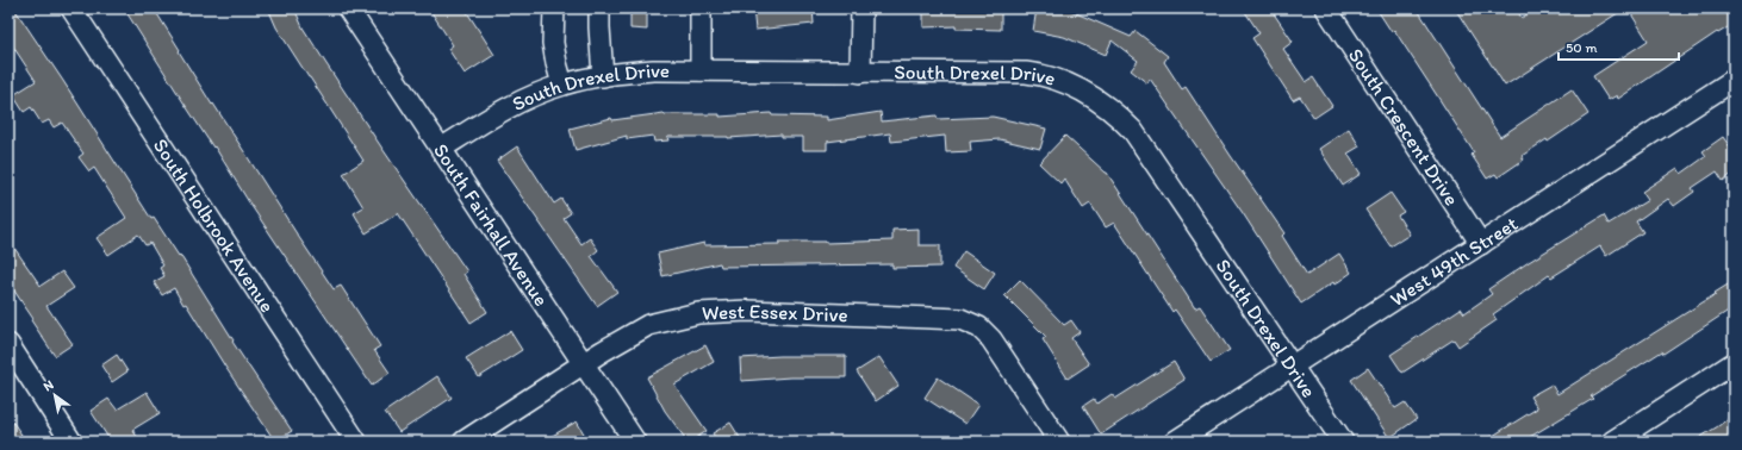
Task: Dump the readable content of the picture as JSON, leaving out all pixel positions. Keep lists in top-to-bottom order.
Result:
{
  "streets": {
    "street": [
      "South Drexel Drive",
      "South Crescent Drive",
      "South Holbrook Avenue",
      "South Fairhall Avenue",
      "West 49th Street",
      "West Essex Drive"
    ]
  },
  "crossings": [
    ["South Drexel Drive", "South Fairhall Avenue"],
    ["South Drexel Drive", "West 49th Street"],
    ["South Crescent Drive", "West 49th Street"],
    ["South Fairhall Avenue", "West Essex Drive"]
  ],
  "scale_bar": "50 m",
  "north": "top left"
}
